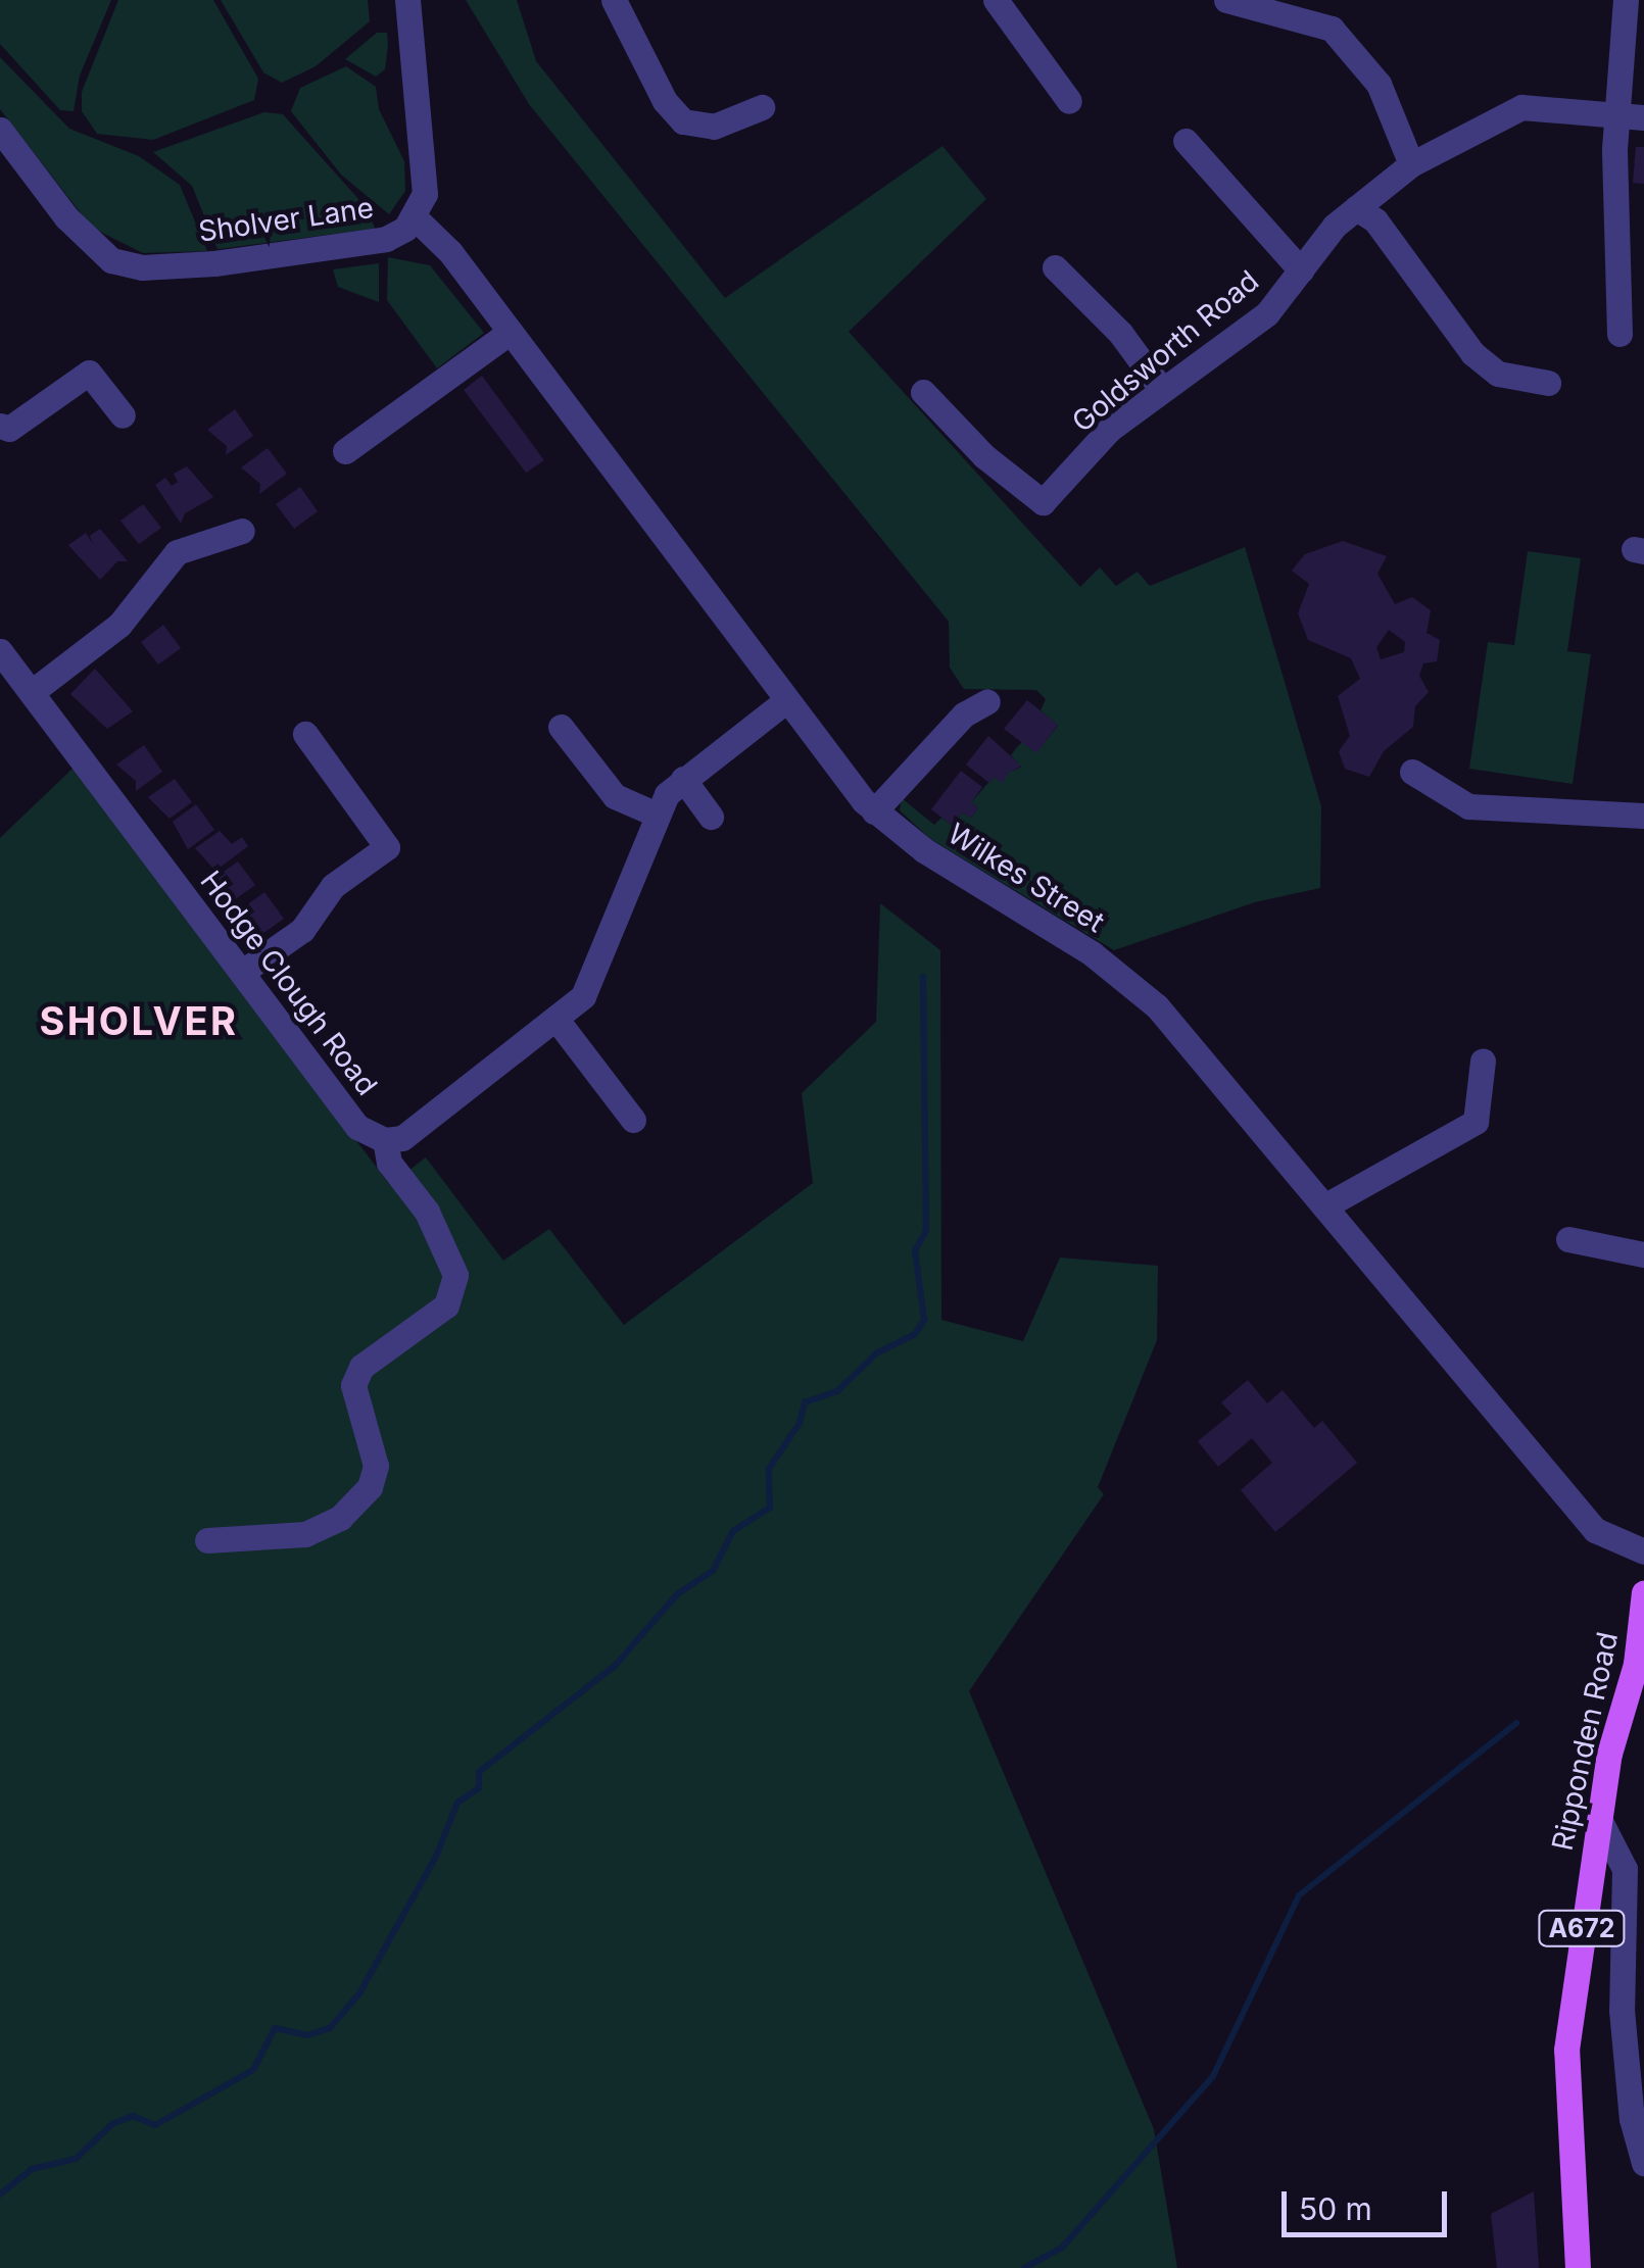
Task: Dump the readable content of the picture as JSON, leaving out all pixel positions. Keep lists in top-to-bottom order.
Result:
{
  "streets": {
    "main road": ["Ripponden Road", "A672"],
    "street": [
      "Sholver Lane",
      "Goldsworth Road",
      "Wilkes Street",
      "Hodge Clough Road"
    ]
  },
  "crossings": [
    ["Sholver Lane", "Wilkes Street"]
  ],
  "districts": ["SHOLVER"],
  "scale_bar": "50 m"
}
